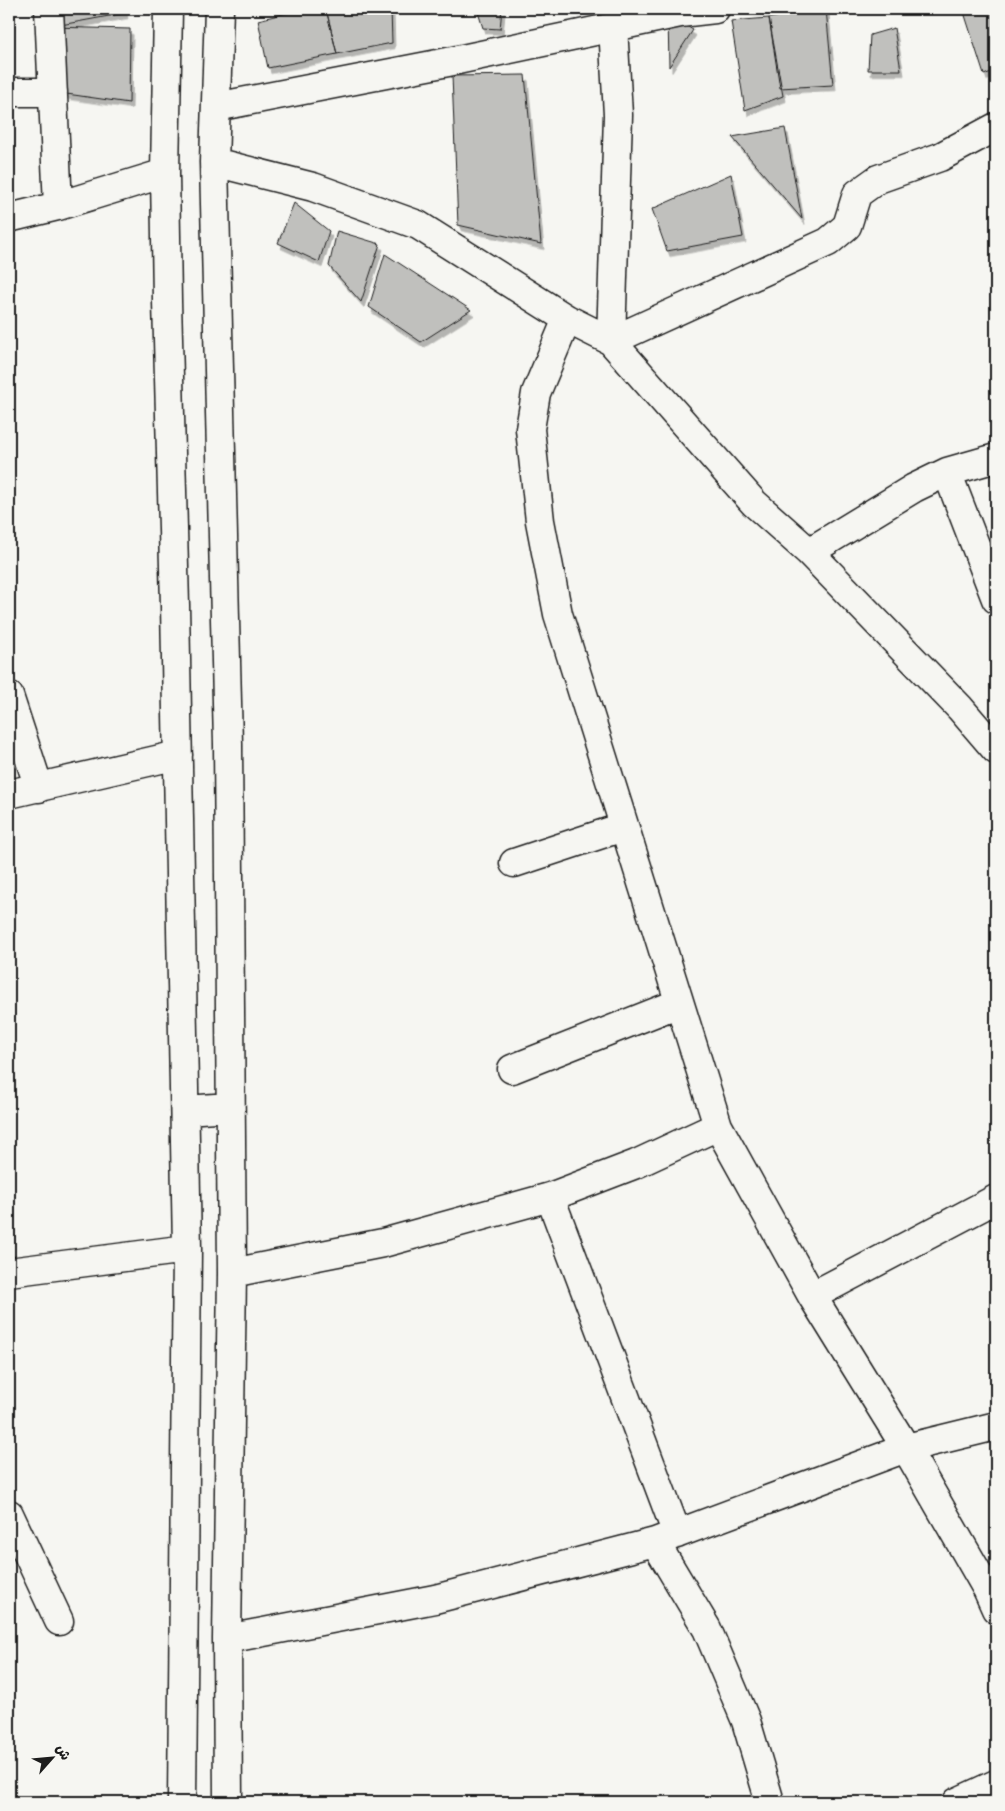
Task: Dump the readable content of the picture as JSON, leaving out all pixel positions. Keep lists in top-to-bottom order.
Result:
{
  "north": "top right"
}
